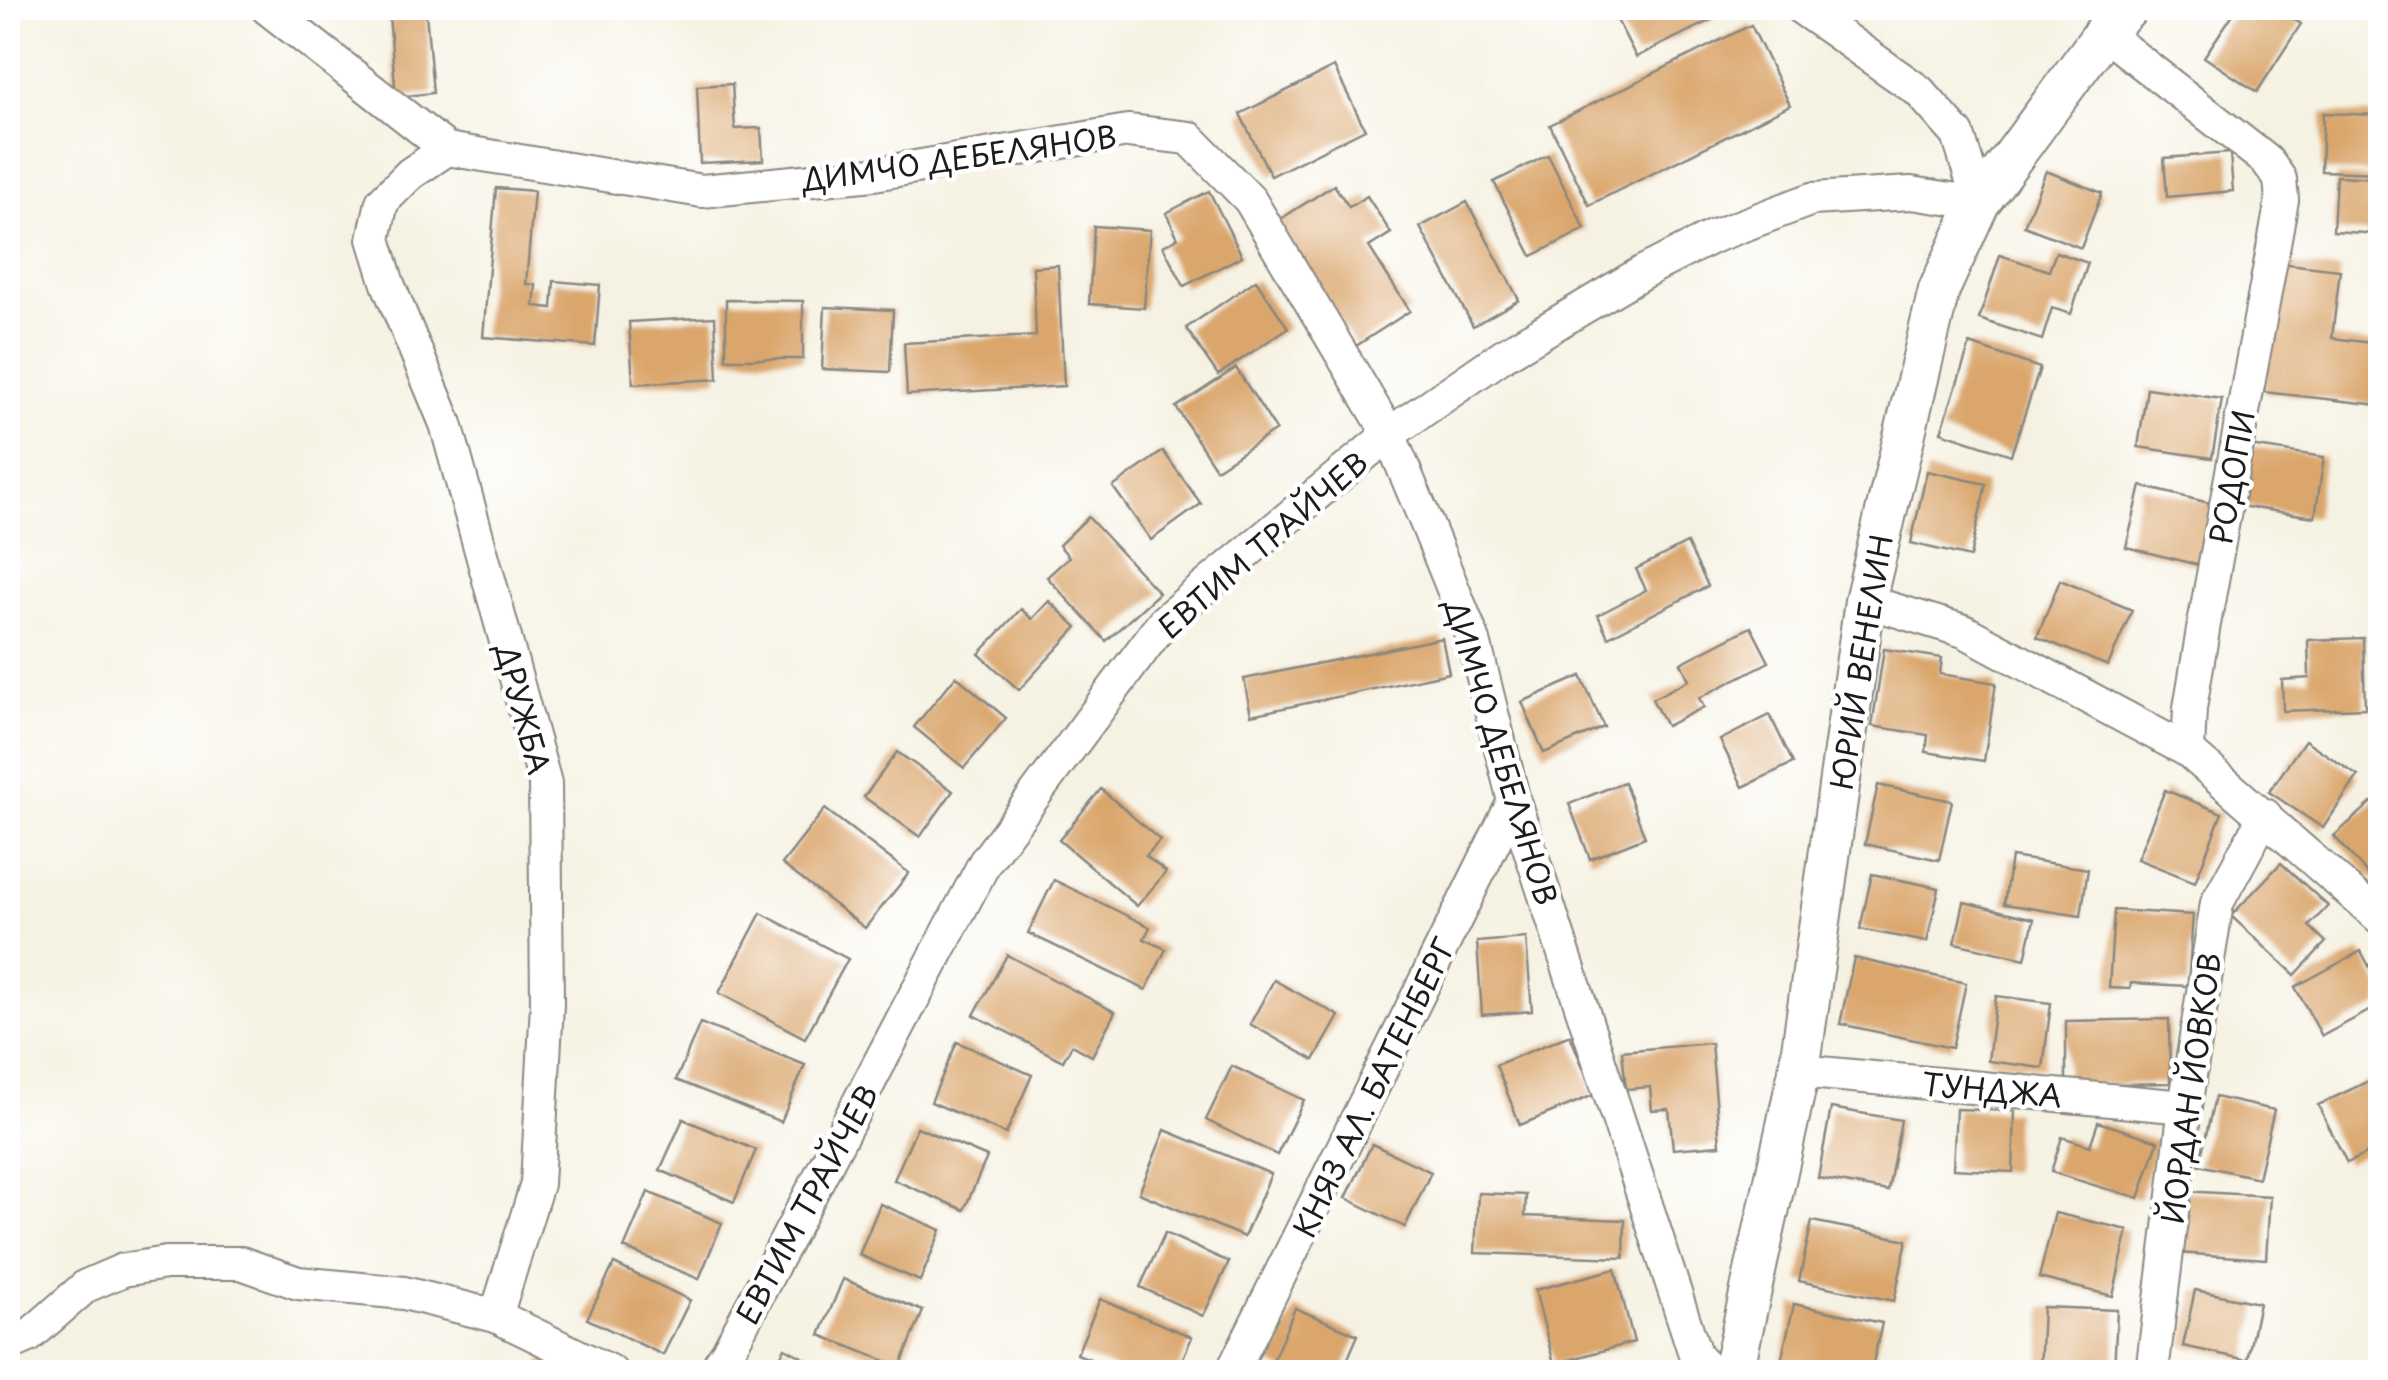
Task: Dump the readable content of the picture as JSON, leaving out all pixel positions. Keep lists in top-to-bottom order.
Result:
{
  "streets": {
    "street": [
      "ДИМЧО ДЕБЕЛЯНОВ",
      "РОДОПИ",
      "ЕВТИМ ТРАЙЧЕВ",
      "ЮРИЙ ВЕНЕЛИН",
      "ДРУЖБА",
      "КНЯЗ АЛ. БАТЕНБЕРГ",
      "ЙОРДАН ЙОВКОВ",
      "ТУНДЖА"
    ]
  },
  "crossings": [
    ["ДИМЧО ДЕБЕЛЯНОВ", "ЕВТИМ ТРАЙЧЕВ"],
    ["ДИМЧО ДЕБЕЛЯНОВ", "ДРУЖБА"],
    ["ДИМЧО ДЕБЕЛЯНОВ", "КНЯЗ АЛ. БАТЕНБЕРГ"],
    ["РОДОПИ", "ЮРИЙ ВЕНЕЛИН"],
    ["ЕВТИМ ТРАЙЧЕВ", "ЮРИЙ ВЕНЕЛИН"],
    ["ЮРИЙ ВЕНЕЛИН", "ТУНДЖА"],
    ["ЙОРДАН ЙОВКОВ", "ТУНДЖА"]
  ]
}
